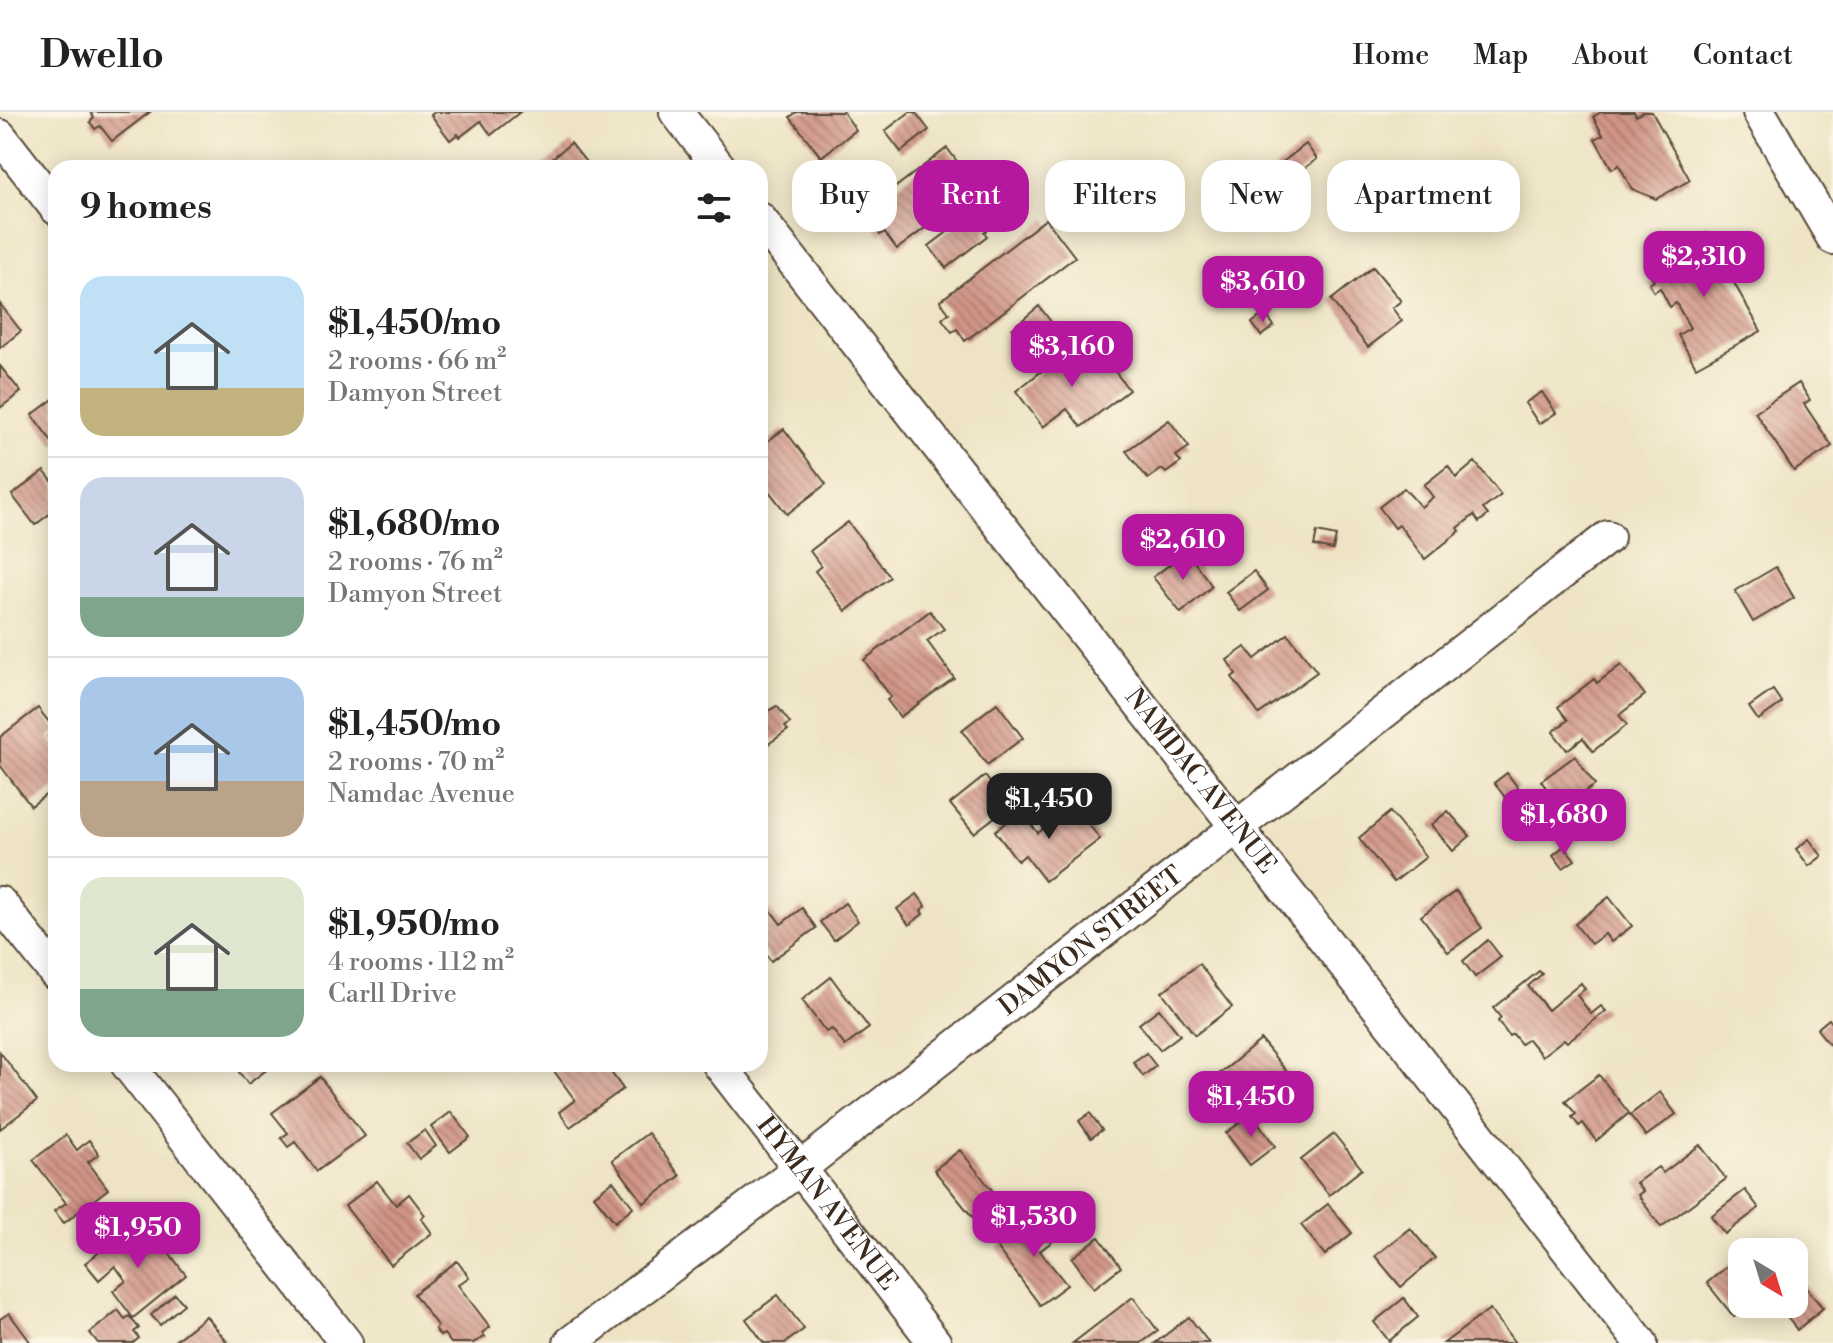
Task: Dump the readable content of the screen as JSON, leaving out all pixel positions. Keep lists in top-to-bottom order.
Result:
{
  "streets": {
    "street": ["NAMDAC AVENUE", "DAMYON STREET", "HYMAN AVENUE"]
  },
  "crossings": [
    ["NAMDAC AVENUE", "DAMYON STREET"],
    ["DAMYON STREET", "HYMAN AVENUE"]
  ],
  "north": "bottom right",
  "page": {
    "header": "Dwello",
    "nav": [
      "Home",
      "Map",
      "About",
      "Contact"
    ],
    "chip": [
      "Buy",
      "Rent",
      "Filters",
      "New",
      "Apartment"
    ],
    "heading": "9 homes",
    "price": [
      "$2,310",
      "$3,610",
      "$3,160",
      "$2,610",
      "$1,450",
      "$1,680",
      "$1,450",
      "$1,530",
      "$1,950"
    ],
    "list": [
      {
        "name": "$1,450/mo",
        "note": "2 rooms · 66 m² · Damyon Street"
      },
      {
        "name": "$1,680/mo",
        "note": "2 rooms · 76 m² · Damyon Street"
      },
      {
        "name": "$1,450/mo",
        "note": "2 rooms · 70 m² · Namdac Avenue"
      },
      {
        "name": "$1,950/mo",
        "note": "4 rooms · 112 m² · Carll Drive"
      }
    ]
  }
}
